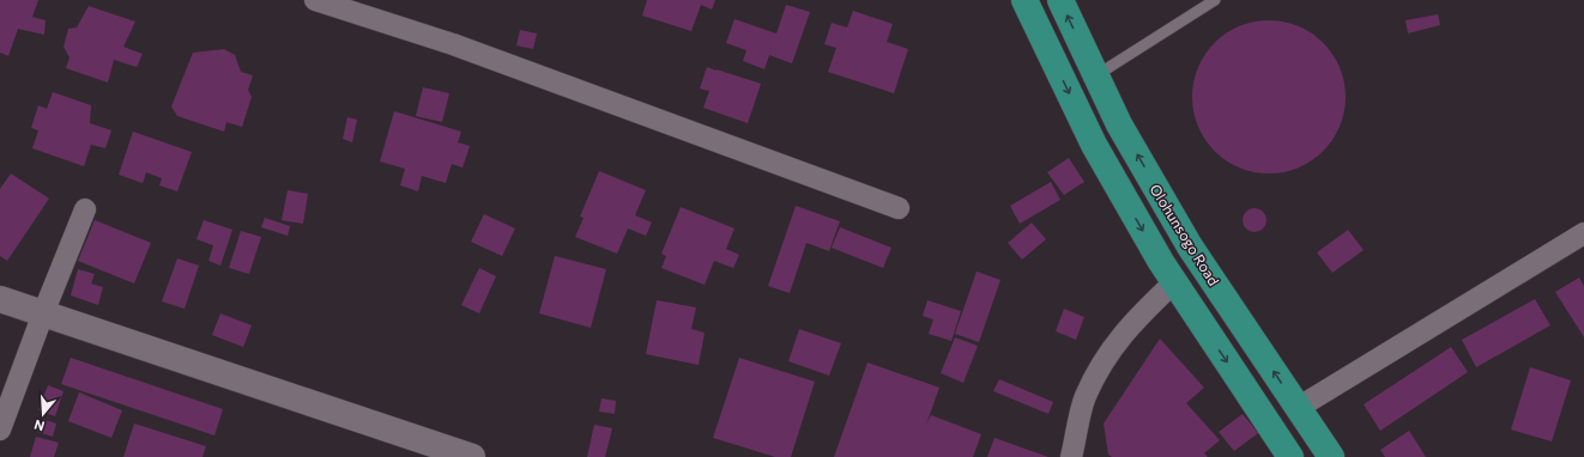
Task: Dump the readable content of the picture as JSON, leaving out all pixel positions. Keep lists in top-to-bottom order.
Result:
{
  "streets": {
    "main road": ["Olohunsogo Road"]
  },
  "north": "bottom"
}
